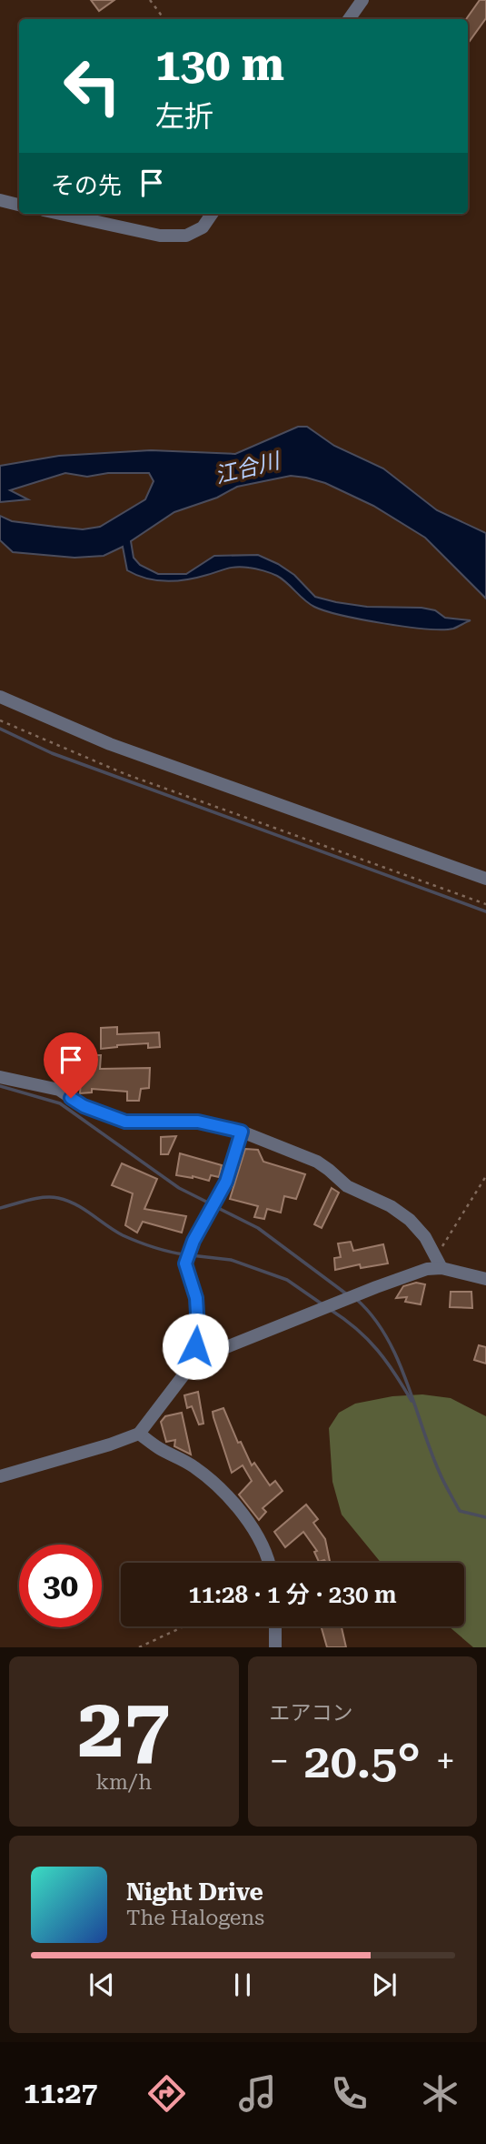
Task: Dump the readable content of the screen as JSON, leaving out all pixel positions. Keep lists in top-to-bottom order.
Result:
{
  "water": ["江合川"],
  "page": {
    "turn": ["130 m", "左折"],
    "then": "その先",
    "limit": "30",
    "trip": "11:28 · 1 分 · 230 m",
    "tile": [
      ["27", "km/h"],
      "エアコン"
    ],
    "heat": ["−", "20.5°", "+"],
    "song": ["Night Drive", "The Halogens"],
    "tabs": "11:27"
  }
}
